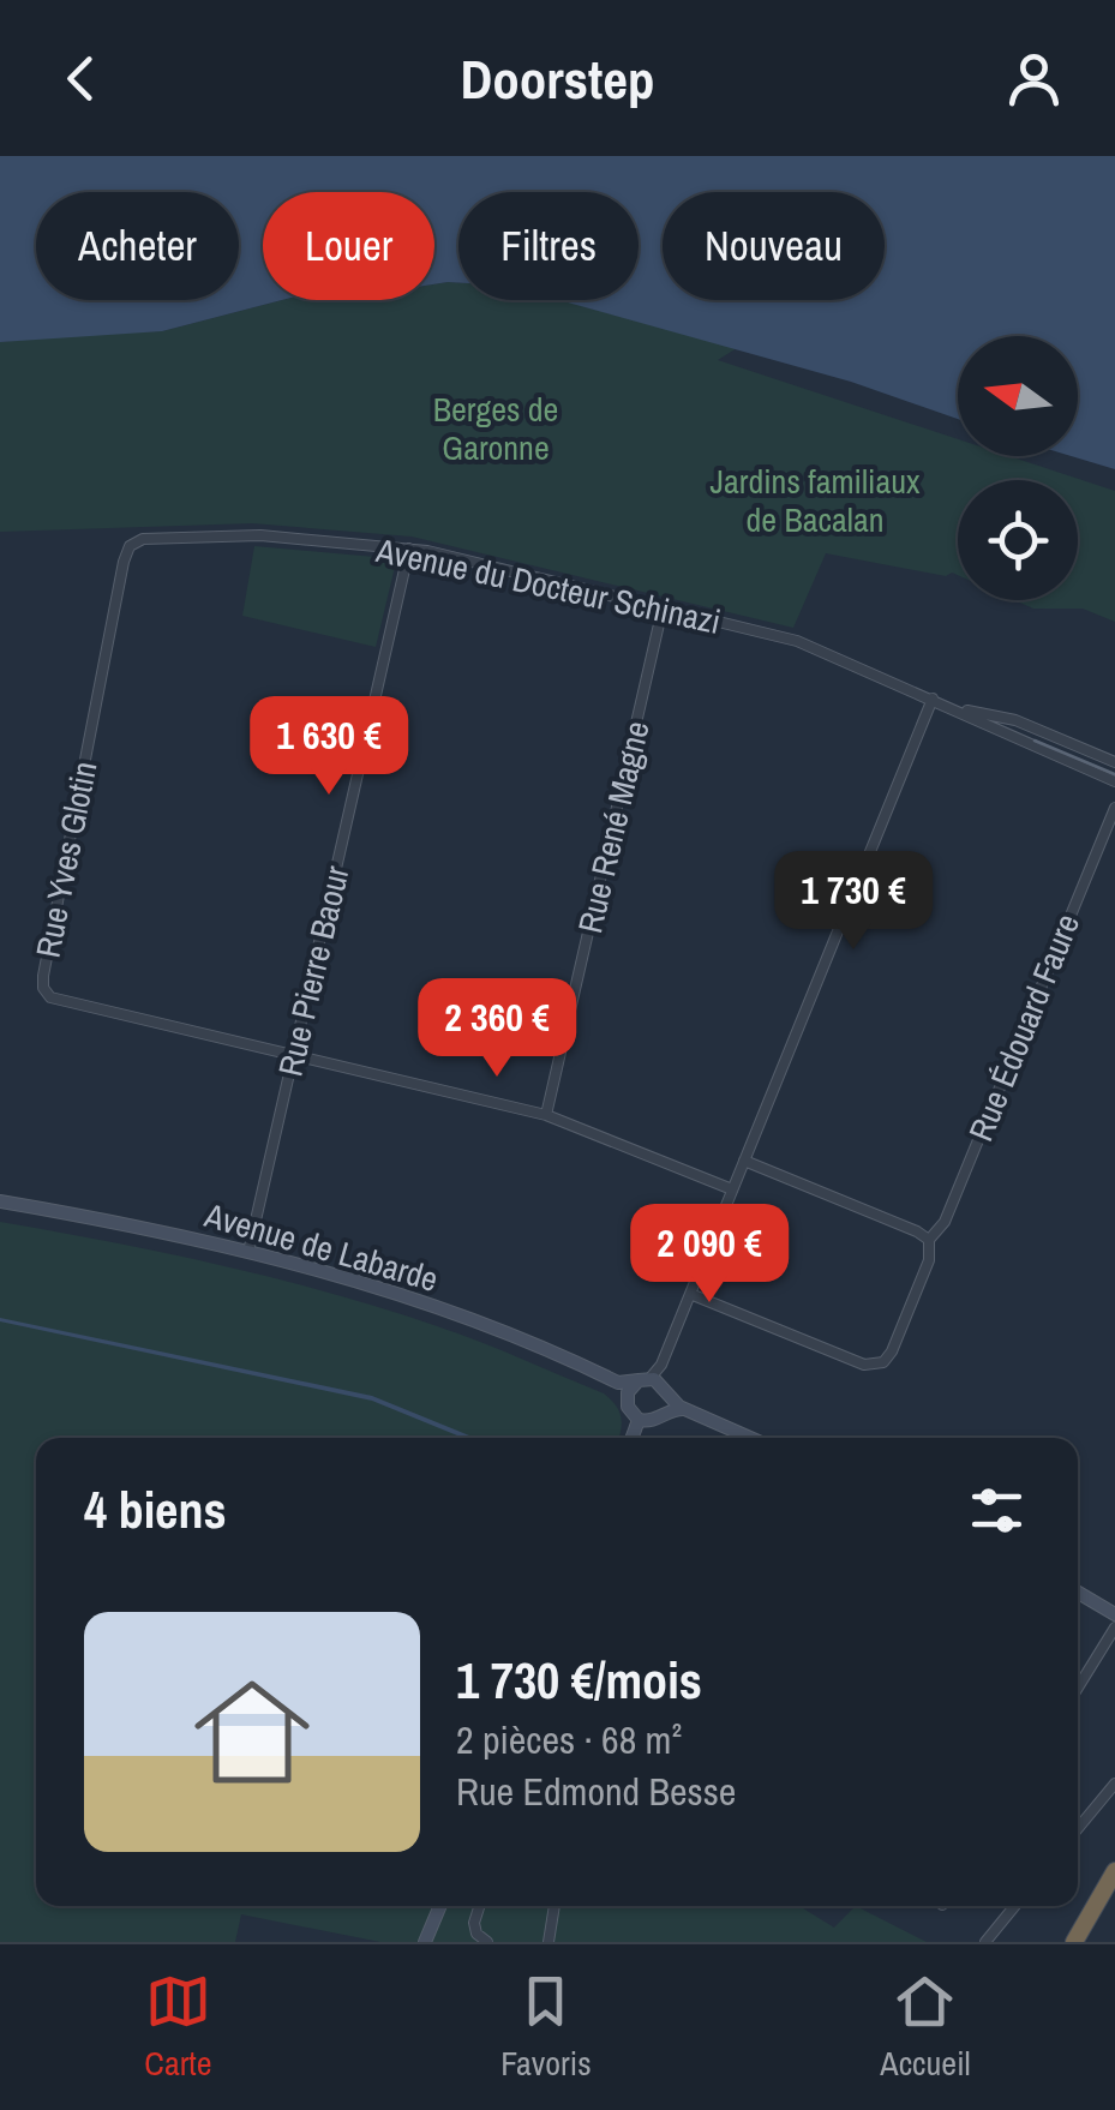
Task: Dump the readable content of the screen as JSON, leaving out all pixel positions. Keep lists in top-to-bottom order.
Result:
{
  "streets": {
    "main road": ["Avenue de Labarde"],
    "street": [
      "Avenue du Docteur Schinazi",
      "Rue René Magne",
      "Rue Yves Glotin",
      "Rue Pierre Baour",
      "Rue Édouard Faure"
    ]
  },
  "crossings": [
    ["Avenue du Docteur Schinazi", "Rue René Magne"],
    ["Avenue du Docteur Schinazi", "Rue Yves Glotin"],
    ["Avenue du Docteur Schinazi", "Rue Pierre Baour"],
    ["Avenue du Docteur Schinazi", "Rue Édouard Faure"],
    ["Rue Yves Glotin", "Rue Pierre Baour"],
    ["Rue Pierre Baour", "Avenue de Labarde"]
  ],
  "parks": ["Berges de Garonne", "Jardins familiaux de Bacalan"],
  "north": "left",
  "page": {
    "header": "Doorstep",
    "chip": [
      "Acheter",
      "Louer",
      "Filtres",
      "Nouveau"
    ],
    "price": [
      "1 630 €",
      "1 730 €",
      "2 360 €",
      "2 090 €"
    ],
    "heading": "4 biens",
    "list": [
      {
        "name": "1 730 €/mois",
        "note": "2 pièces · 68 m² · Rue Edmond Besse"
      }
    ],
    "tabs": ["Carte", "Favoris", "Accueil"]
  }
}
